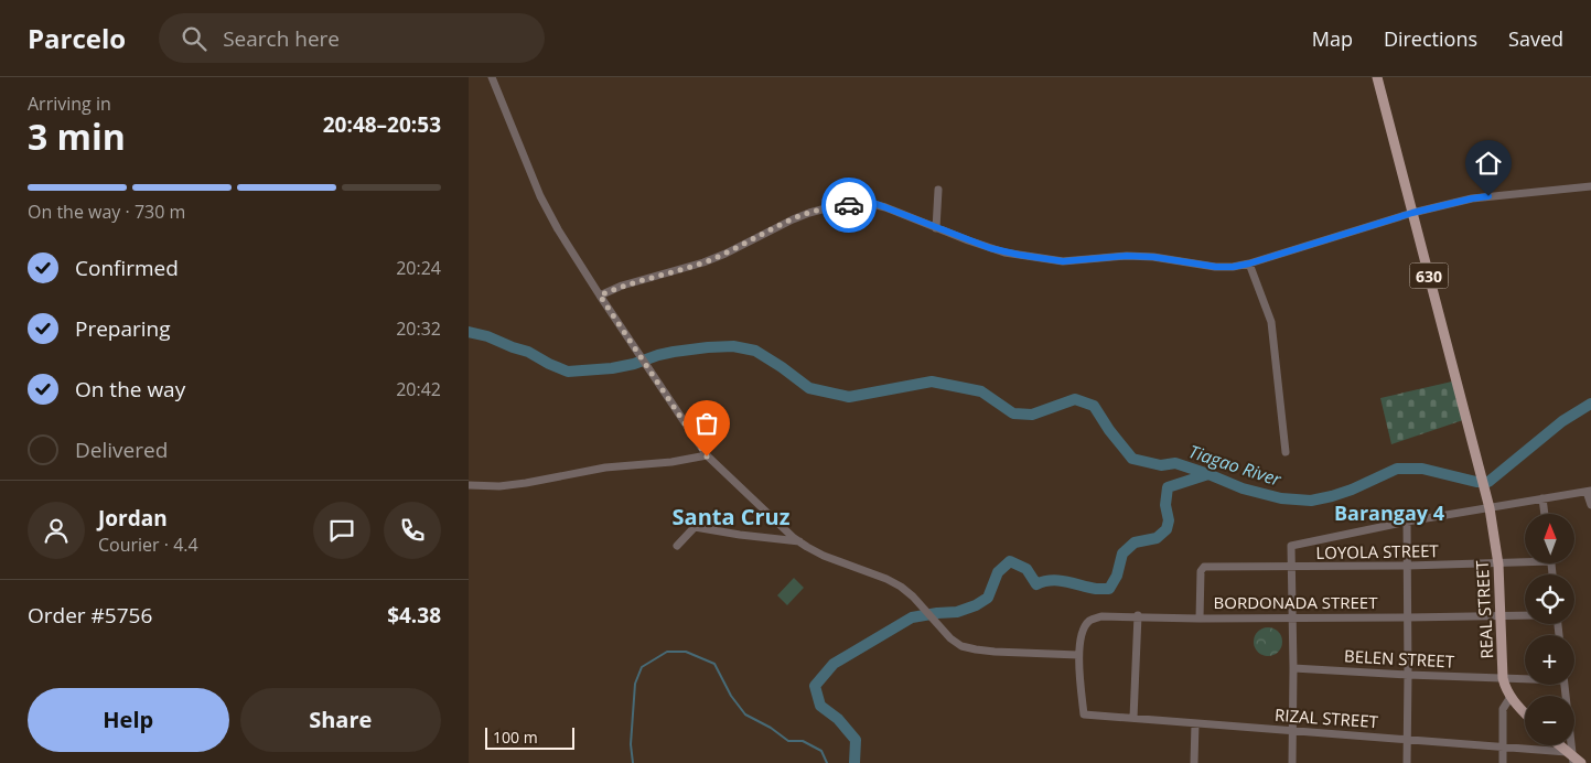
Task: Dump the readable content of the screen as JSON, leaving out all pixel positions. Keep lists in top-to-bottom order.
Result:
{
  "streets": {
    "main road": ["630", "REAL STREET"],
    "street": [
      "LOYOLA STREET",
      "BORDONADA STREET",
      "BELEN STREET",
      "RIZAL STREET"
    ]
  },
  "crossings": [
    ["630", "REAL STREET"],
    ["LOYOLA STREET", "BORDONADA STREET"],
    ["LOYOLA STREET", "REAL STREET"],
    ["BORDONADA STREET", "REAL STREET"],
    ["BORDONADA STREET", "RIZAL STREET"],
    ["REAL STREET", "BELEN STREET"]
  ],
  "districts": ["Barangay 4", "Santa Cruz"],
  "water": ["Tiagao River"],
  "scale_bar": "100 m",
  "north": "top",
  "page": {
    "header": "Parcelo",
    "search": "Search here",
    "nav": ["Map", "Directions", "Saved"],
    "heading": ["3 min", "Arriving in", "20:48–20:53"],
    "panel": [
      "Jordan",
      "Courier · 4.4",
      "Order #5756",
      "$4.38"
    ],
    "bar": "On the way · 730 m",
    "list": [
      ["Confirmed", "20:24"],
      ["Preparing", "20:32"],
      ["On the way", "20:42"],
      "Delivered"
    ],
    "map_buttons": ["+", "−"],
    "buttons": ["Help", "Share"],
    "scale": "100 m"
  }
}
